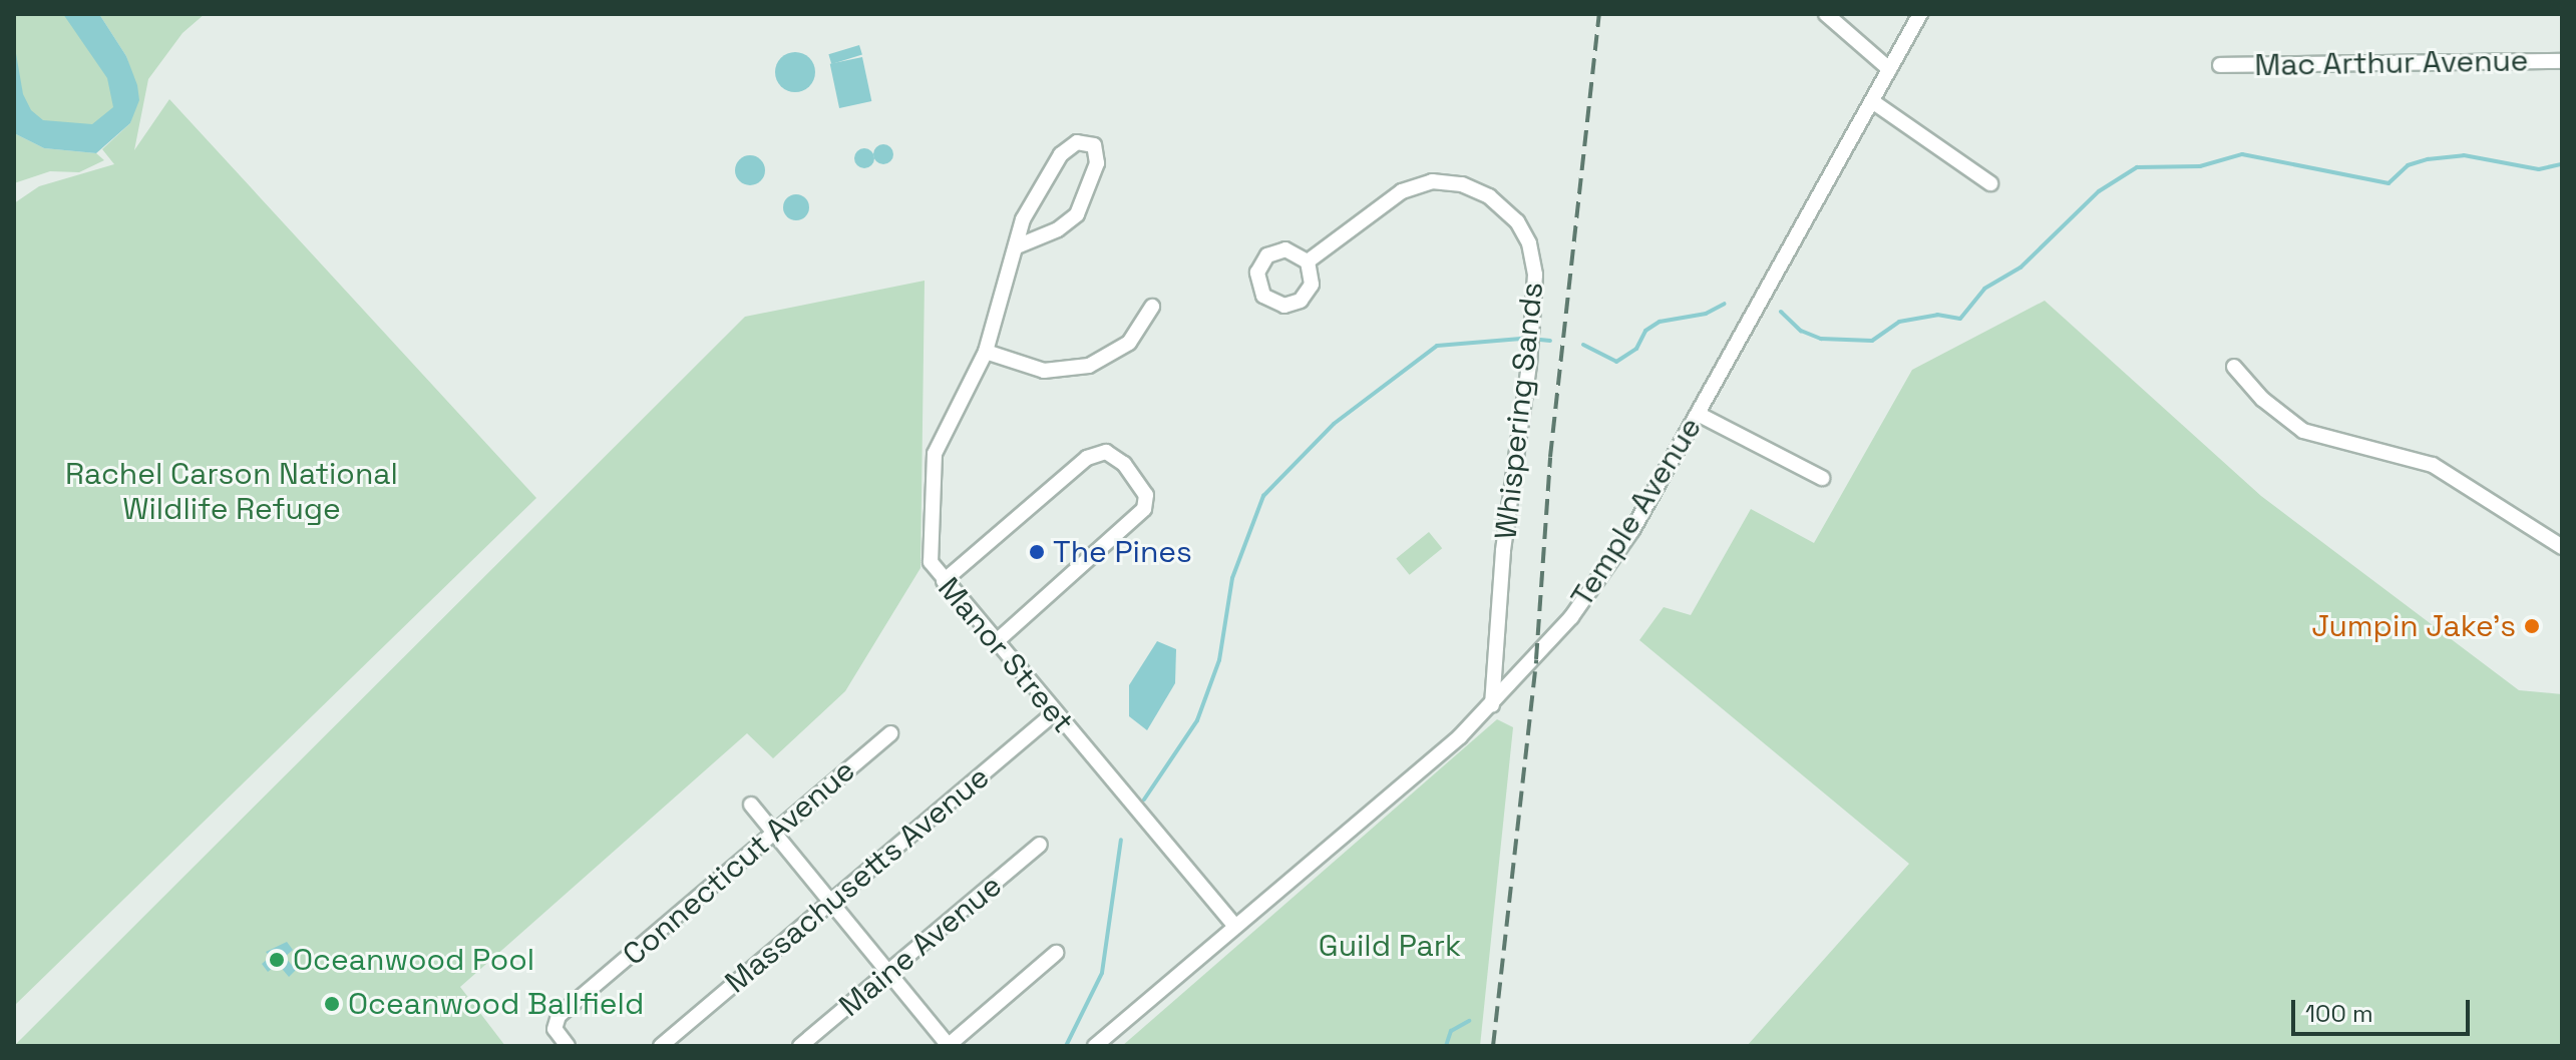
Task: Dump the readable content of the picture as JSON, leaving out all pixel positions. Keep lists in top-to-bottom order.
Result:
{
  "streets": {
    "street": [
      "Mac Arthur Avenue",
      "Whispering Sands",
      "Temple Avenue",
      "Manor Street",
      "Connecticut Avenue",
      "Massachusetts Avenue",
      "Maine Avenue"
    ]
  },
  "crossings": [
    ["Whispering Sands", "Temple Avenue"],
    ["Temple Avenue", "Manor Street"],
    ["Manor Street", "Massachusetts Avenue"]
  ],
  "parks": ["Rachel Carson National Wildlife Refuge", "Guild Park"],
  "places": [
    "The Pines",
    "Jumpin Jake's",
    "Oceanwood Pool",
    "Oceanwood Ballfield"
  ],
  "scale_bar": "100 m"
}
